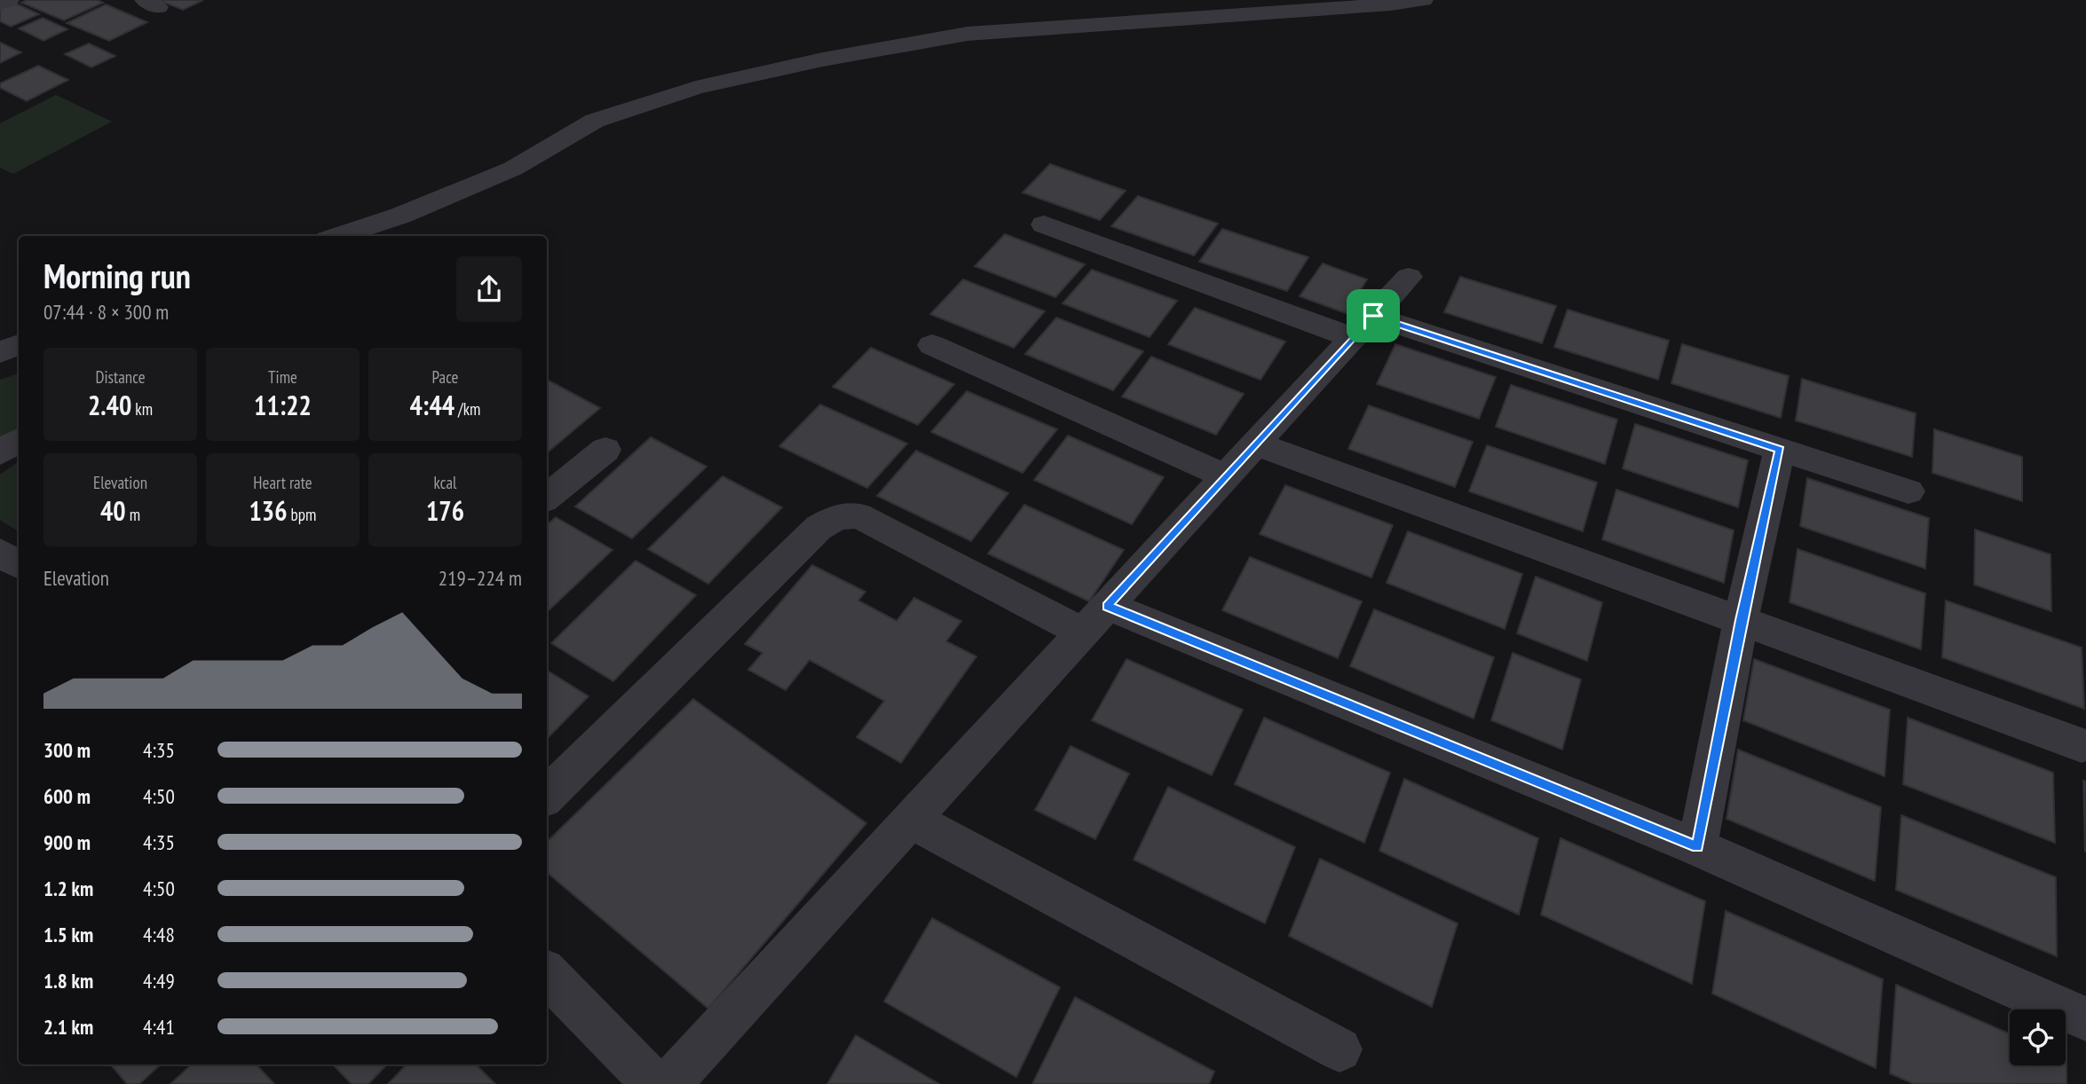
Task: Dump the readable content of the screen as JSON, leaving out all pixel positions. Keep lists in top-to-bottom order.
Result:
{
  "page": {
    "heading": ["Morning run", "07:44 · 8 × 300 m"],
    "stats": [
      ["Distance", "2.40 km"],
      ["Time", "11:22"],
      ["Pace", "4:44 /km"],
      ["Elevation", "40 m"],
      ["Heart rate", "136 bpm"],
      ["kcal", "176"]
    ],
    "chart": ["Elevation", "219–224 m"],
    "list": [
      {
        "name": "300 m",
        "note": "4:35"
      },
      {
        "name": "600 m",
        "note": "4:50"
      },
      {
        "name": "900 m",
        "note": "4:35"
      },
      {
        "name": "1.2 km",
        "note": "4:50"
      },
      {
        "name": "1.5 km",
        "note": "4:48"
      },
      {
        "name": "1.8 km",
        "note": "4:49"
      },
      {
        "name": "2.1 km",
        "note": "4:41"
      }
    ]
  }
}
